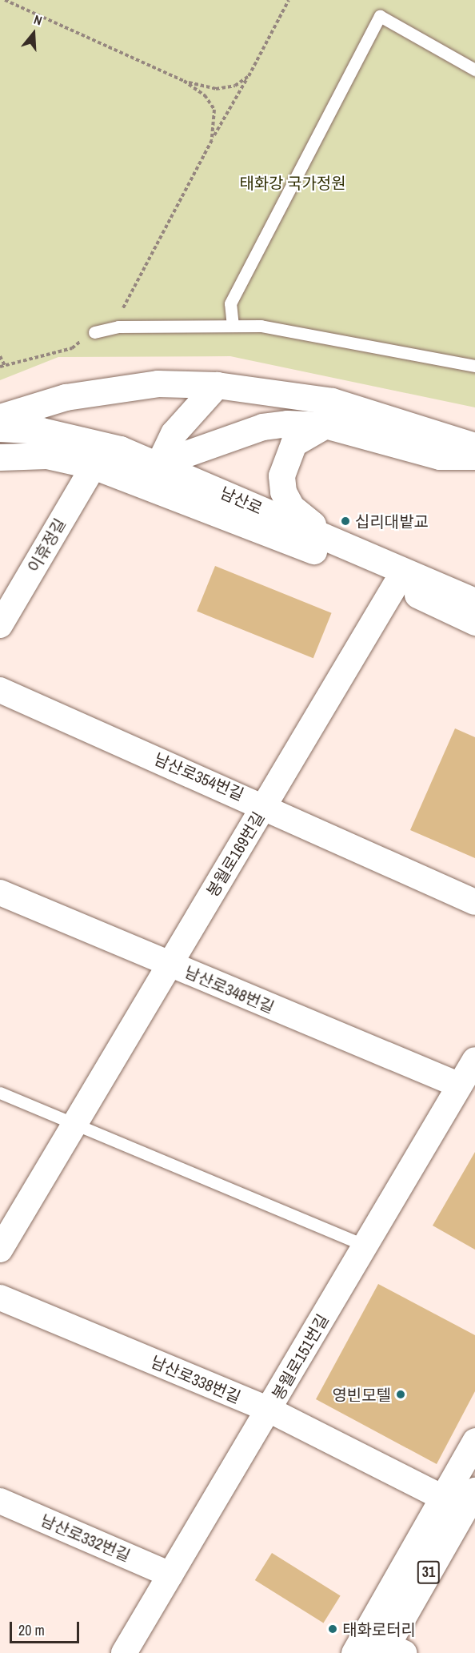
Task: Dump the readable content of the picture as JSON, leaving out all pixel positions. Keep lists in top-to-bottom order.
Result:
{
  "streets": {
    "main road": ["남산로"],
    "street": [
      "이휴정길",
      "남산로354번길",
      "봉월로169번길",
      "남산로348번길",
      "봉월로151번길",
      "남산로338번길",
      "남산로332번길"
    ]
  },
  "crossings": [
    ["남산로", "이휴정길"],
    ["남산로", "봉월로169번길"],
    ["남산로354번길", "봉월로169번길"],
    ["봉월로169번길", "남산로348번길"],
    ["남산로348번길", "봉월로151번길"],
    ["봉월로151번길", "남산로338번길"],
    ["봉월로151번길", "남산로332번길"]
  ],
  "parks": ["태화강 국가정원"],
  "places": ["십리대밭교", "영빈모텔", "태화로터리"],
  "scale_bar": "20 m",
  "north": "top"
}
